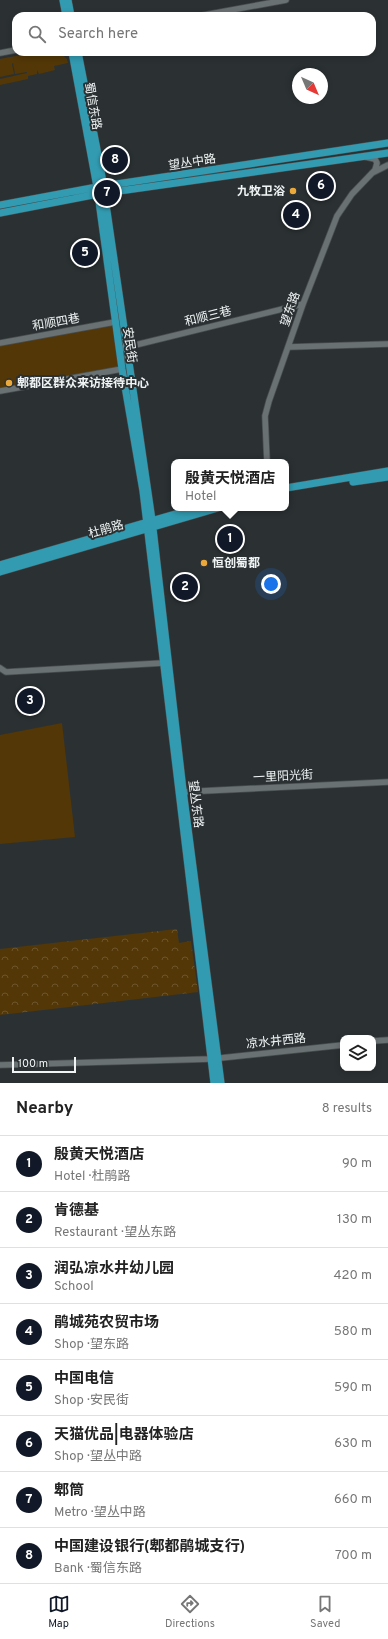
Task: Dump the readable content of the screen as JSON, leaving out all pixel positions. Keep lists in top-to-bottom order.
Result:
{
  "streets": {
    "main road": [
      "蜀信东路",
      "望丛中路",
      "安民街",
      "杜鹃路",
      "望丛东路"
    ],
    "street": [
      "望东路",
      "和顺三巷",
      "和顺四巷",
      "一里阳光街",
      "凉水井西路"
    ]
  },
  "crossings": [
    ["蜀信东路", "望丛中路"],
    ["蜀信东路", "安民街"],
    ["望丛中路", "望东路"],
    ["望丛中路", "安民街"],
    ["望东路", "和顺三巷"],
    ["和顺三巷", "安民街"],
    ["和顺四巷", "安民街"],
    ["安民街", "杜鹃路"],
    ["安民街", "望丛东路"],
    ["杜鹃路", "望丛东路"],
    ["一里阳光街", "望丛东路"],
    ["望丛东路", "凉水井西路"]
  ],
  "places": ["九牧卫浴", "郫都区群众来访接待中心", "恒创蜀都"],
  "scale_bar": "100 m",
  "north": "bottom right",
  "page": {
    "search": "Search here",
    "pins": [
      "8",
      "6",
      "7",
      "4",
      "5",
      "1",
      "2",
      "3"
    ],
    "popup": ["殷黄天悦酒店", "Hotel"],
    "scale": "100 m",
    "heading": ["Nearby", "8 results"],
    "list": [
      {
        "mark": "1",
        "name": "殷黄天悦酒店",
        "note": "Hotel · 杜鹃路",
        "value": "90 m"
      },
      {
        "mark": "2",
        "name": "肯德基",
        "note": "Restaurant · 望丛东路",
        "value": "130 m"
      },
      {
        "mark": "3",
        "name": "润弘凉水井幼儿园",
        "note": "School",
        "value": "420 m"
      },
      {
        "mark": "4",
        "name": "鹃城苑农贸市场",
        "note": "Shop · 望东路",
        "value": "580 m"
      },
      {
        "mark": "5",
        "name": "中国电信",
        "note": "Shop · 安民街",
        "value": "590 m"
      },
      {
        "mark": "6",
        "name": "天猫优品|电器体验店",
        "note": "Shop · 望丛中路",
        "value": "630 m"
      },
      {
        "mark": "7",
        "name": "郫筒",
        "note": "Metro · 望丛中路",
        "value": "660 m"
      },
      {
        "mark": "8",
        "name": "中国建设银行(郫都鹃城支行)",
        "note": "Bank · 蜀信东路",
        "value": "700 m"
      }
    ],
    "nav": ["Map", "Directions", "Saved"]
  }
}
